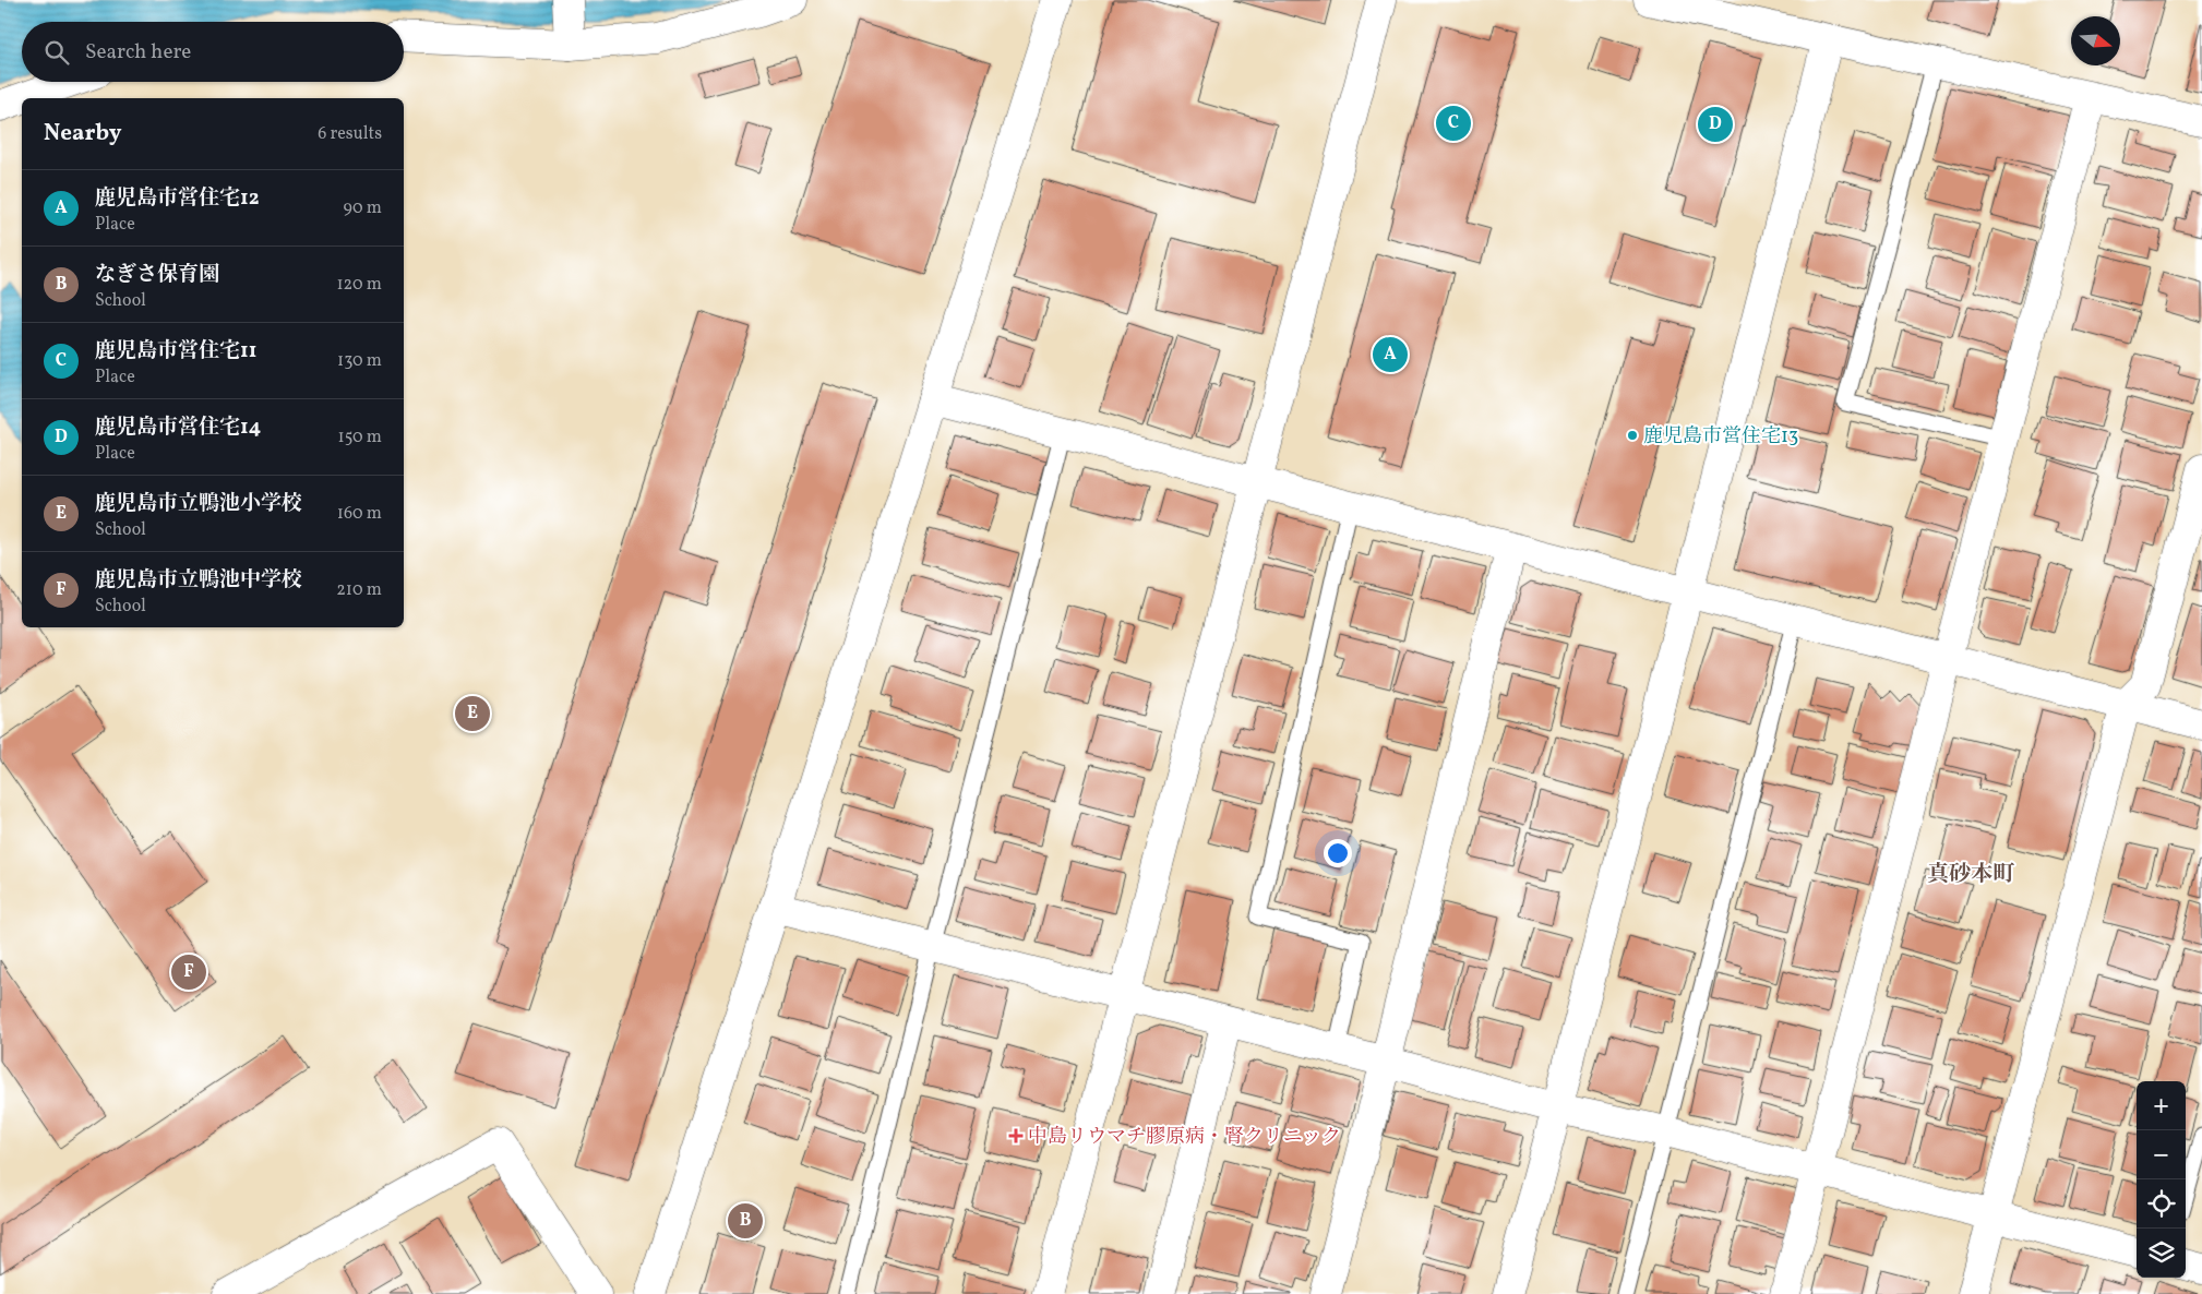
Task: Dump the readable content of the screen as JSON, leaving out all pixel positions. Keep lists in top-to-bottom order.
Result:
{
  "districts": ["真砂本町"],
  "places": {
    "other": ["鹿児島市営住宅13"],
    "health": ["中島リウマチ膠原病・腎クリニック"]
  },
  "north": "right",
  "page": {
    "search": "Search here",
    "heading": ["Nearby", "6 results"],
    "pins": [
      "C",
      "D",
      "A",
      "E",
      "F",
      "B"
    ],
    "list": [
      {
        "mark": "A",
        "name": "鹿児島市営住宅12",
        "note": "Place",
        "value": "90 m"
      },
      {
        "mark": "B",
        "name": "なぎさ保育園",
        "note": "School",
        "value": "120 m"
      },
      {
        "mark": "C",
        "name": "鹿児島市営住宅11",
        "note": "Place",
        "value": "130 m"
      },
      {
        "mark": "D",
        "name": "鹿児島市営住宅14",
        "note": "Place",
        "value": "150 m"
      },
      {
        "mark": "E",
        "name": "鹿児島市立鴨池小学校",
        "note": "School",
        "value": "160 m"
      },
      {
        "mark": "F",
        "name": "鹿児島市立鴨池中学校",
        "note": "School",
        "value": "210 m"
      }
    ],
    "map_buttons": ["+", "−"]
  }
}
